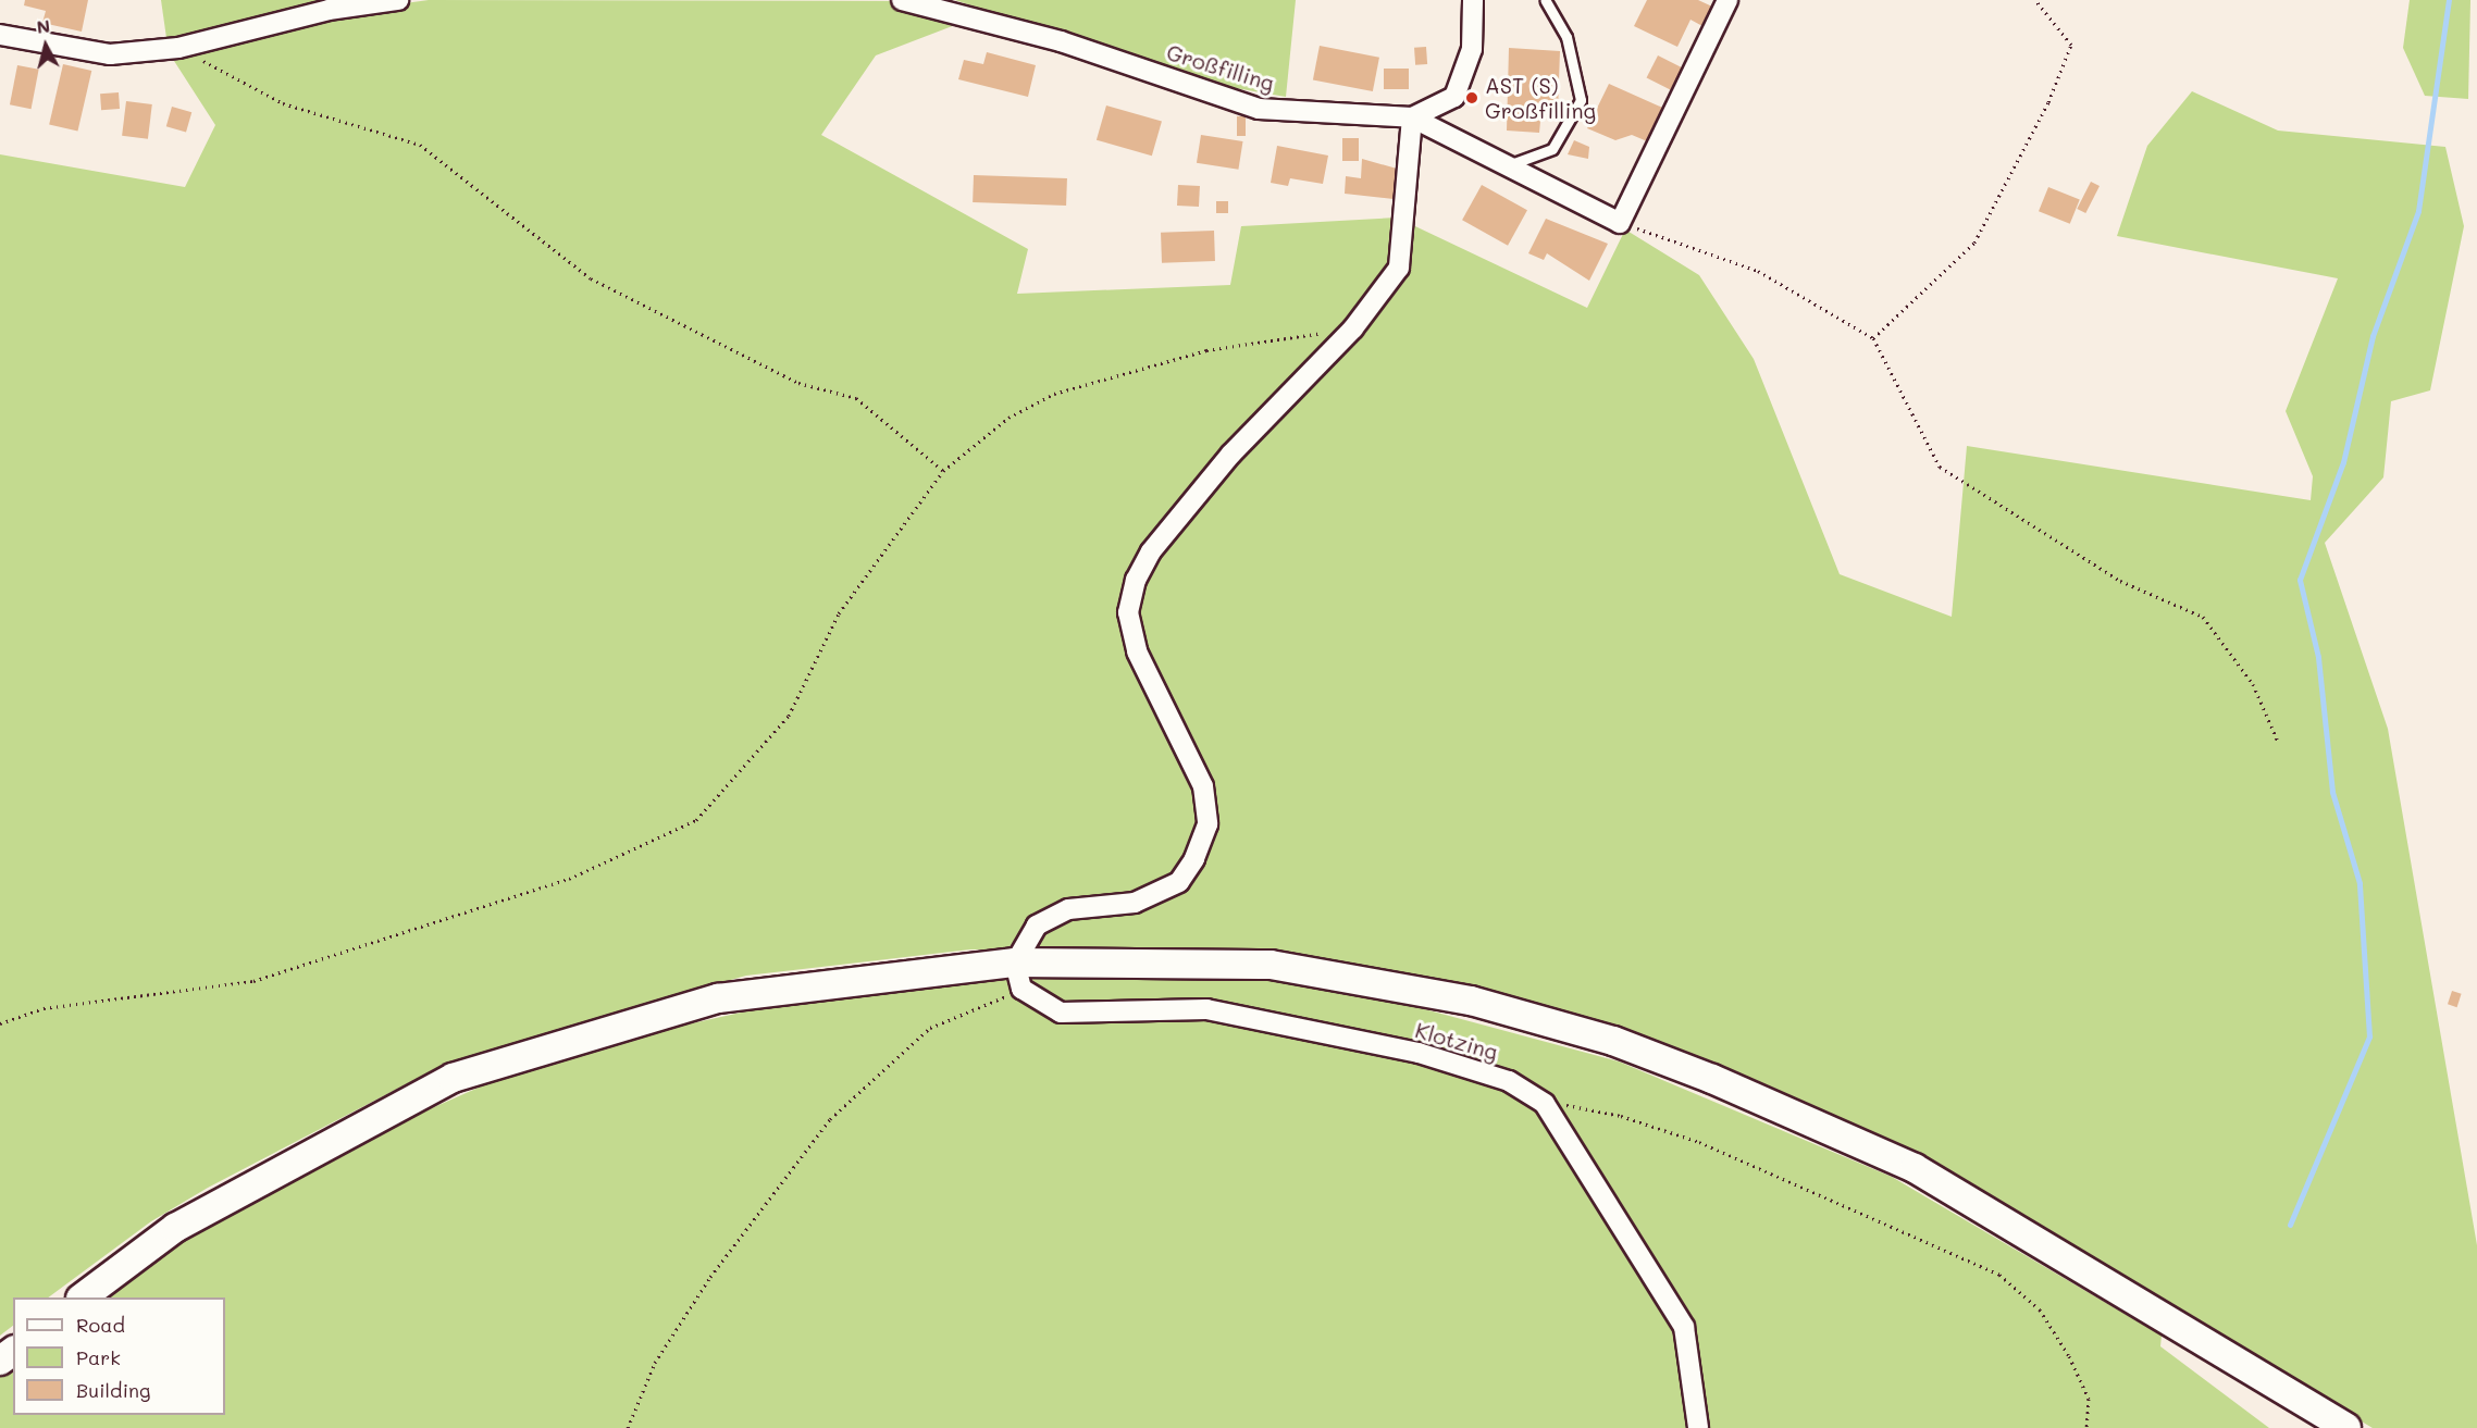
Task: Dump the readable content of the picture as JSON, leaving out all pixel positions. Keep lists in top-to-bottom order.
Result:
{
  "streets": {
    "street": ["Großfilling", "Klotzing"]
  },
  "places": ["AST (S) Großfilling"],
  "legend": ["Road", "Park", "Building"],
  "north": "top"
}
